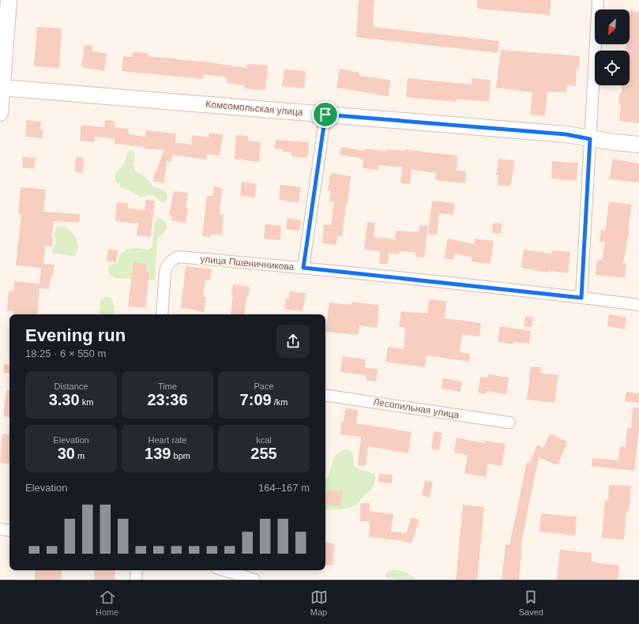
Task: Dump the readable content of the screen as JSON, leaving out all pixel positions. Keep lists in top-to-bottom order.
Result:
{
  "streets": {
    "street": ["Комсомольская улица", "улица Пшеничникова", "Лесопильная улица"]
  },
  "north": "bottom left",
  "page": {
    "heading": ["Evening run", "18:25 · 6 × 550 m"],
    "stats": [
      ["Distance", "3.30 km"],
      ["Time", "23:36"],
      ["Pace", "7:09 /km"],
      ["Elevation", "30 m"],
      ["Heart rate", "139 bpm"],
      ["kcal", "255"]
    ],
    "chart": ["Elevation", "164–167 m"],
    "tabs": ["Home", "Map", "Saved"]
  }
}
